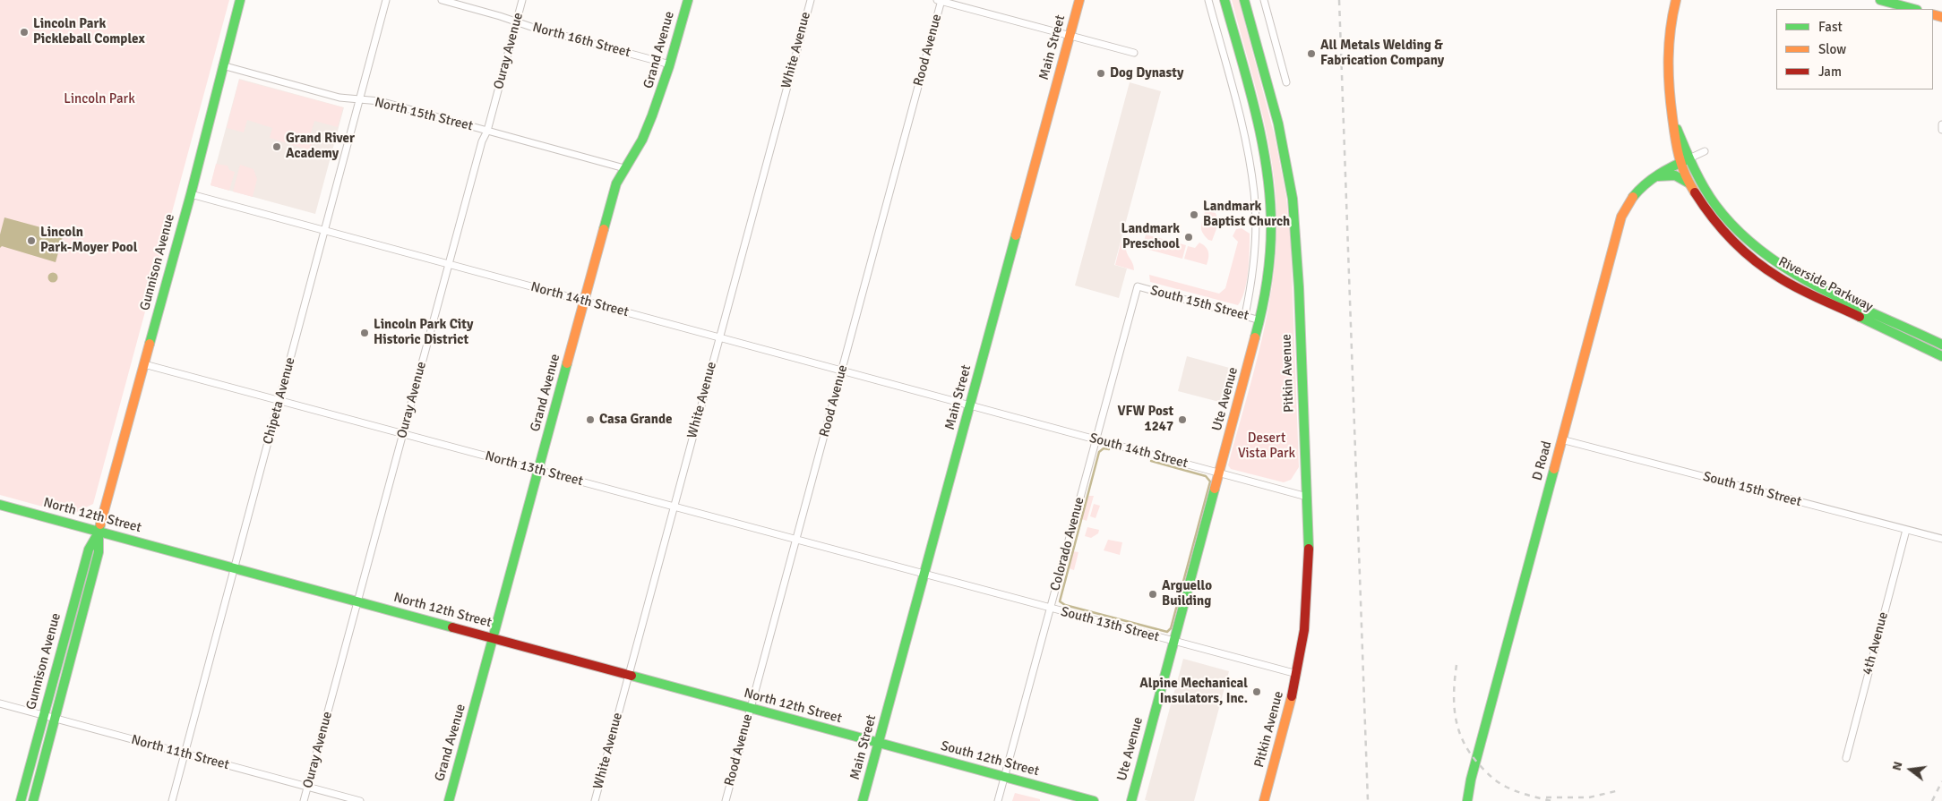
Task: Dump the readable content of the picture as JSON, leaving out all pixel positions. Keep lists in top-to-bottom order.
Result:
{
  "streets": {
    "main road": [
      "Main Street",
      "Grand Avenue",
      "Gunnison Avenue",
      "Riverside Parkway",
      "Pitkin Avenue",
      "Ute Avenue",
      "D Road",
      "North 12th Street",
      "South 12th Street"
    ],
    "street": [
      "North 16th Street",
      "White Avenue",
      "Rood Avenue",
      "Ouray Avenue",
      "North 15th Street",
      "North 14th Street",
      "South 15th Street",
      "Chipeta Avenue",
      "South 14th Street",
      "North 13th Street",
      "Colorado Avenue",
      "South 13th Street",
      "4th Avenue",
      "North 11th Street"
    ]
  },
  "crossings": [
    ["North 16th Street", "Grand Avenue"],
    ["North 16th Street", "Ouray Avenue"],
    ["Main Street", "North 14th Street"],
    ["Main Street", "South 14th Street"],
    ["Main Street", "North 13th Street"],
    ["Main Street", "North 12th Street"],
    ["Main Street", "South 13th Street"],
    ["Main Street", "South 12th Street"],
    ["Grand Avenue", "North 15th Street"],
    ["Grand Avenue", "North 14th Street"],
    ["Grand Avenue", "North 13th Street"],
    ["Grand Avenue", "North 12th Street"],
    ["White Avenue", "North 14th Street"],
    ["White Avenue", "North 13th Street"],
    ["White Avenue", "North 12th Street"],
    ["Rood Avenue", "North 14th Street"],
    ["Rood Avenue", "North 13th Street"],
    ["Rood Avenue", "North 12th Street"],
    ["Ouray Avenue", "North 15th Street"],
    ["Ouray Avenue", "North 14th Street"],
    ["Ouray Avenue", "North 13th Street"],
    ["Ouray Avenue", "North 12th Street"],
    ["Ouray Avenue", "North 11th Street"],
    ["North 15th Street", "Gunnison Avenue"],
    ["North 15th Street", "Chipeta Avenue"],
    ["Gunnison Avenue", "North 14th Street"],
    ["Gunnison Avenue", "North 13th Street"],
    ["Gunnison Avenue", "North 12th Street"],
    ["Gunnison Avenue", "North 11th Street"],
    ["Riverside Parkway", "D Road"],
    ["North 14th Street", "Chipeta Avenue"],
    ["North 14th Street", "South 14th Street"],
    ["South 15th Street", "Ute Avenue"],
    ["South 15th Street", "D Road"],
    ["South 15th Street", "Colorado Avenue"],
    ["South 15th Street", "4th Avenue"],
    ["Pitkin Avenue", "South 14th Street"],
    ["Pitkin Avenue", "South 13th Street"],
    ["Ute Avenue", "South 14th Street"],
    ["Ute Avenue", "South 13th Street"],
    ["Chipeta Avenue", "North 13th Street"],
    ["Chipeta Avenue", "North 12th Street"],
    ["Chipeta Avenue", "North 11th Street"],
    ["South 14th Street", "Colorado Avenue"],
    ["North 13th Street", "South 13th Street"],
    ["North 12th Street", "South 12th Street"],
    ["Colorado Avenue", "South 13th Street"],
    ["Colorado Avenue", "South 12th Street"]
  ],
  "parks": ["Lincoln Park", "Desert Vista Park"],
  "places": [
    "Lincoln Park Pickleball Complex",
    "All Metals Welding & Fabrication Company",
    "Dog Dynasty",
    "Grand River Academy",
    "Landmark Baptist Church",
    "Landmark Preschool",
    "Lincoln Park-Moyer Pool",
    "Lincoln Park City Historic District",
    "Casa Grande",
    "VFW Post 1247",
    "Arguello Building",
    "Alpine Mechanical Insulators, Inc."
  ],
  "legend": ["Fast", "Slow", "Jam"],
  "north": "left"
}
